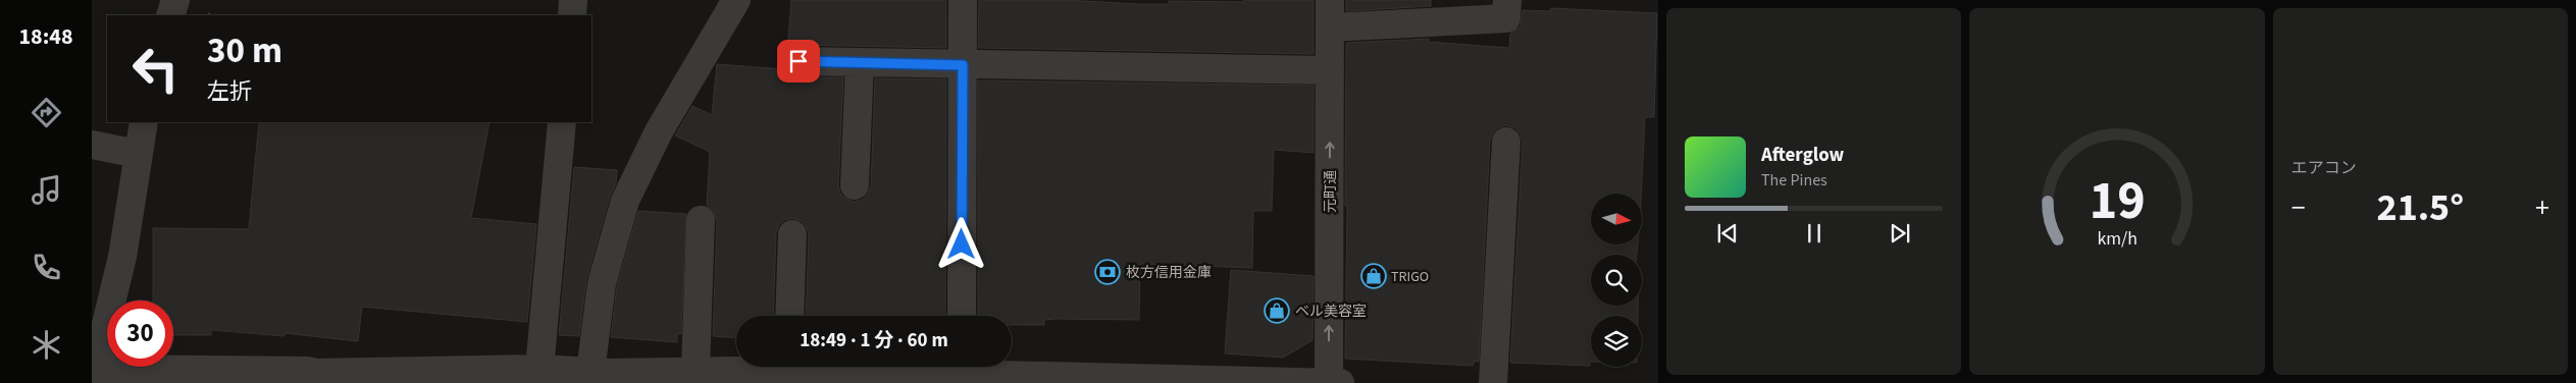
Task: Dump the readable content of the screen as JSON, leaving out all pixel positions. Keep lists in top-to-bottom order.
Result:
{
  "streets": {
    "street": ["元町通"]
  },
  "places": {
    "bank": ["枚方信用金庫"],
    "shop": ["TRIGO", "ベル美容室"]
  },
  "north": "right",
  "page": {
    "tabs": "18:48",
    "tile": "エアコン",
    "turn": ["30 m", "左折"],
    "song": ["Afterglow", "The Pines"],
    "heat": ["−", "21.5°", "+"],
    "limit": "30",
    "trip": "18:49 · 1 分 · 60 m",
    "gauge": ["19", "km/h"]
  }
}
